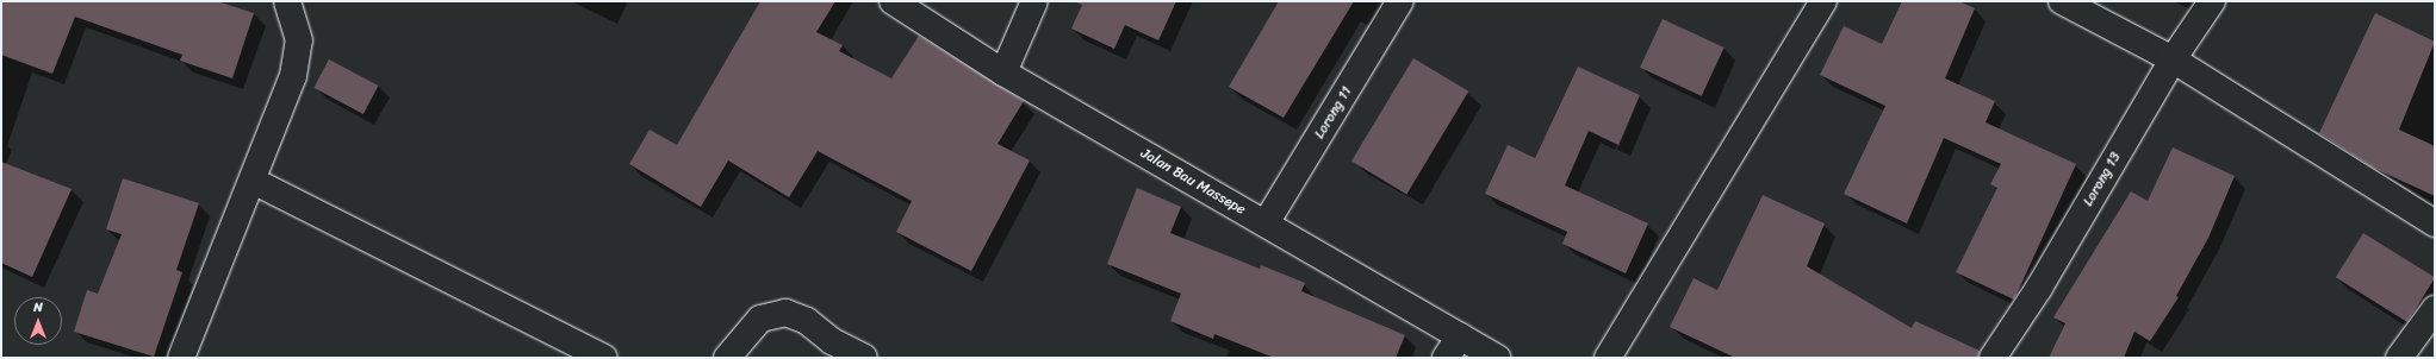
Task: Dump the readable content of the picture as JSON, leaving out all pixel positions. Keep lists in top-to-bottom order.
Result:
{
  "streets": {
    "street": ["Lorong 11", "Lorong 13", "Jalan Bau Massepe"]
  },
  "crossings": [
    ["Lorong 11", "Jalan Bau Massepe"]
  ],
  "north": "top"
}
